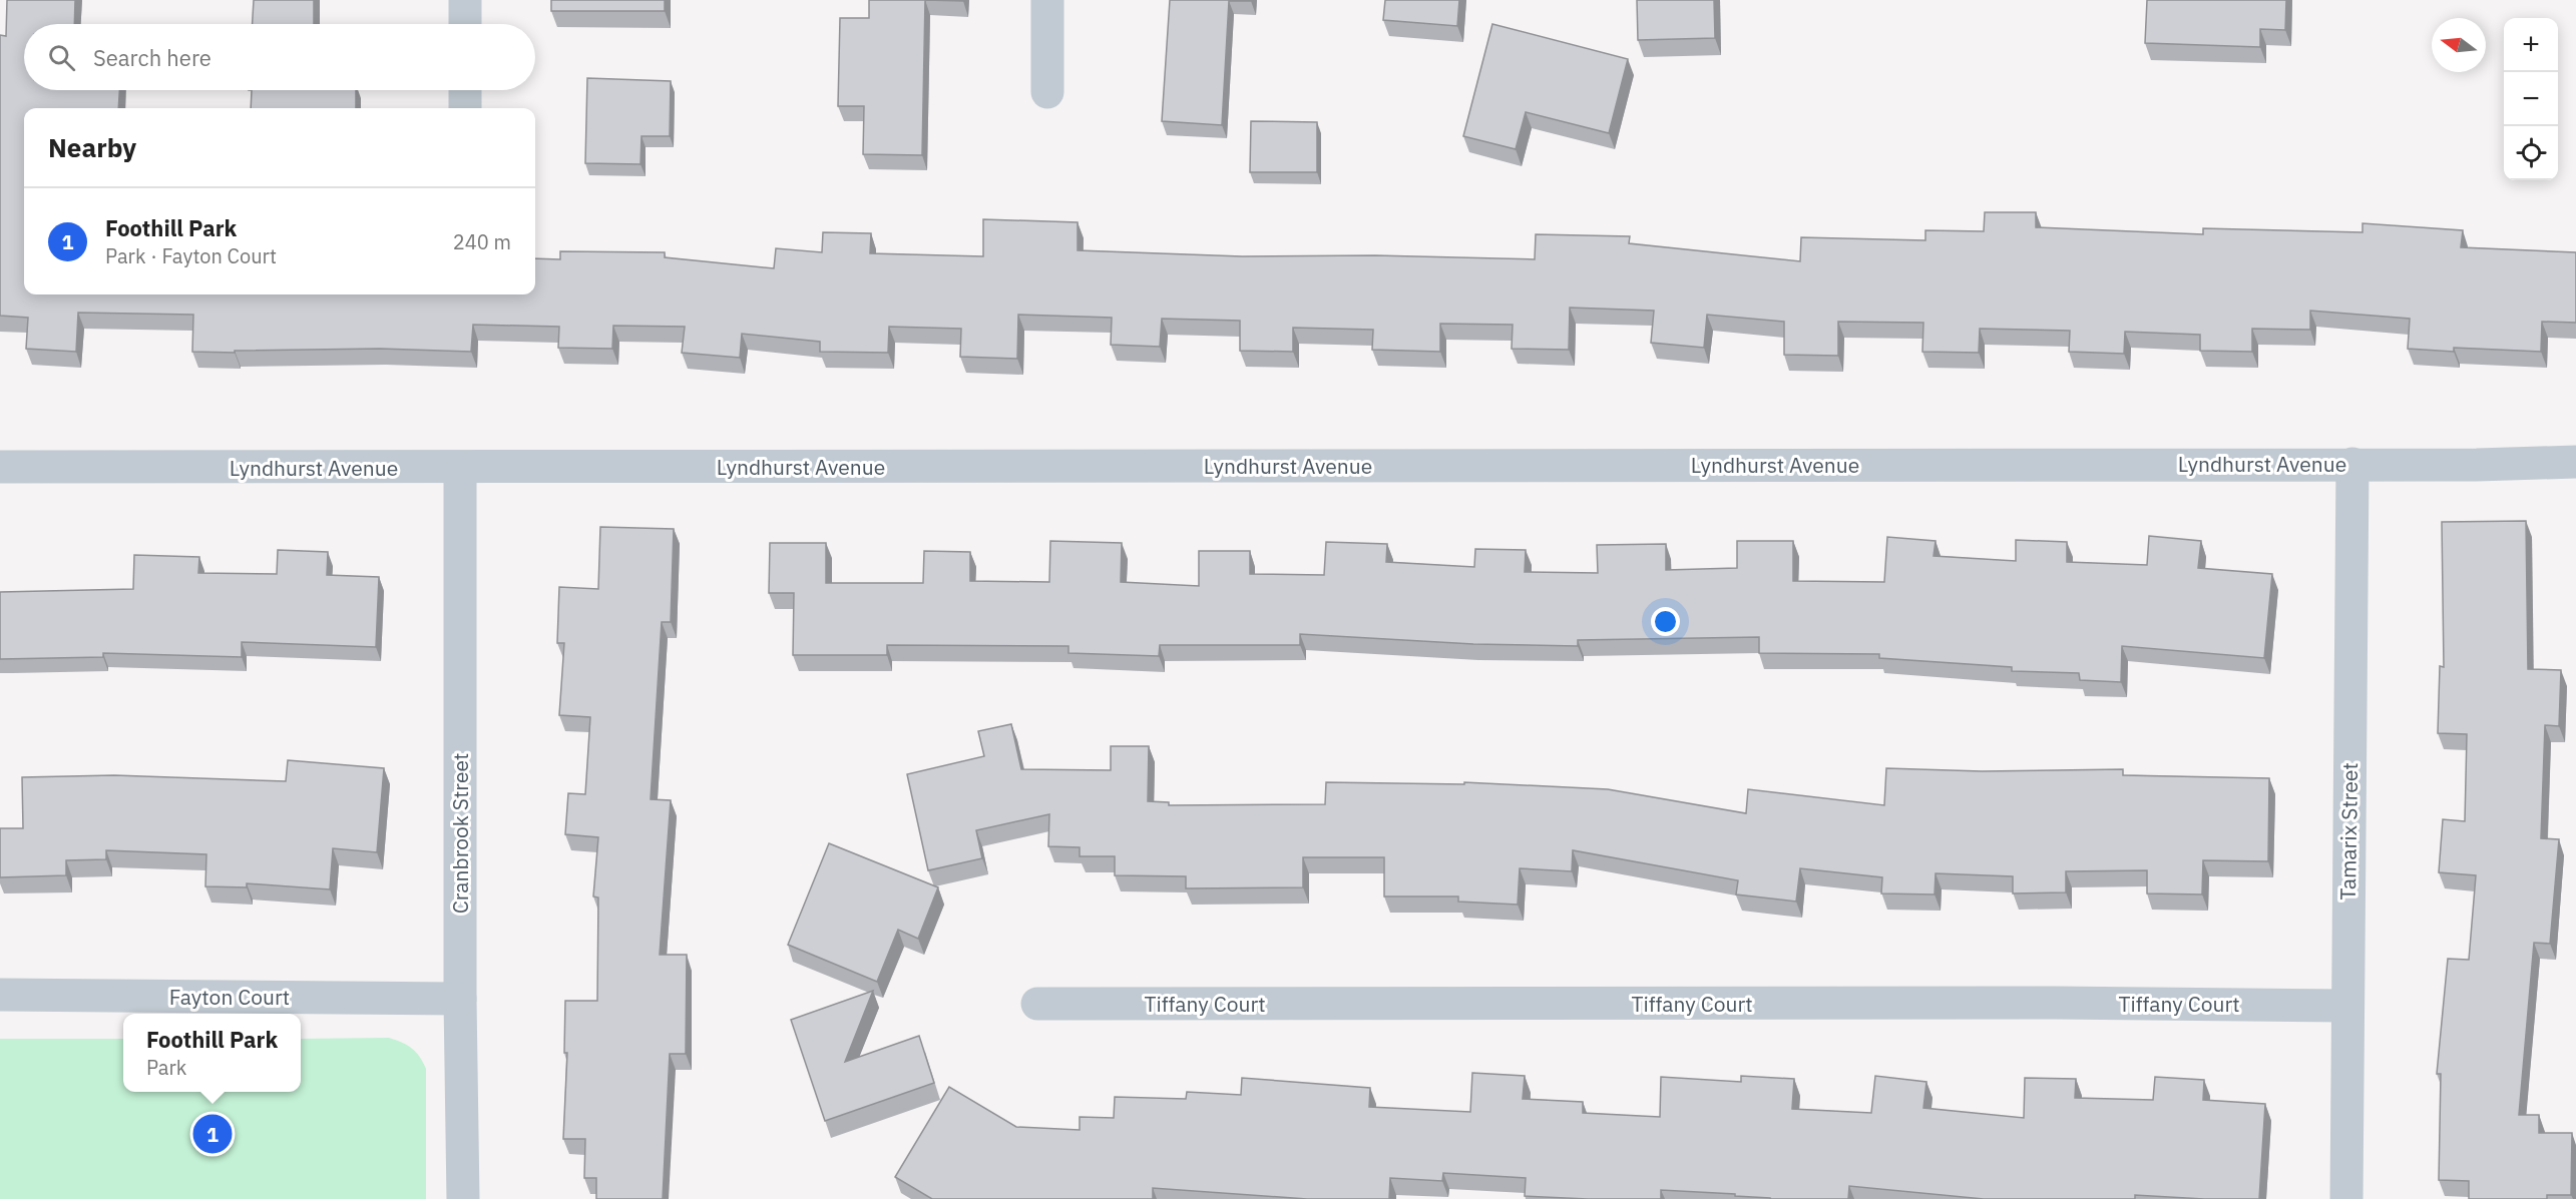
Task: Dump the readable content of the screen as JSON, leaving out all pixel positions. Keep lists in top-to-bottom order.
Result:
{
  "streets": {
    "street": [
      "Lyndhurst Avenue",
      "Tamarix Street",
      "Cranbrook Street",
      "Fayton Court",
      "Tiffany Court"
    ]
  },
  "crossings": [
    ["Lyndhurst Avenue", "Tamarix Street"],
    ["Lyndhurst Avenue", "Cranbrook Street"],
    ["Tamarix Street", "Tiffany Court"],
    ["Cranbrook Street", "Fayton Court"]
  ],
  "north": "left",
  "page": {
    "map_buttons": ["+", "−"],
    "search": "Search here",
    "heading": "Nearby",
    "list": [
      {
        "mark": "1",
        "name": "Foothill Park",
        "note": "Park · Fayton Court",
        "value": "240 m"
      }
    ],
    "popup": ["Foothill Park", "Park"],
    "pins": "1"
  }
}
